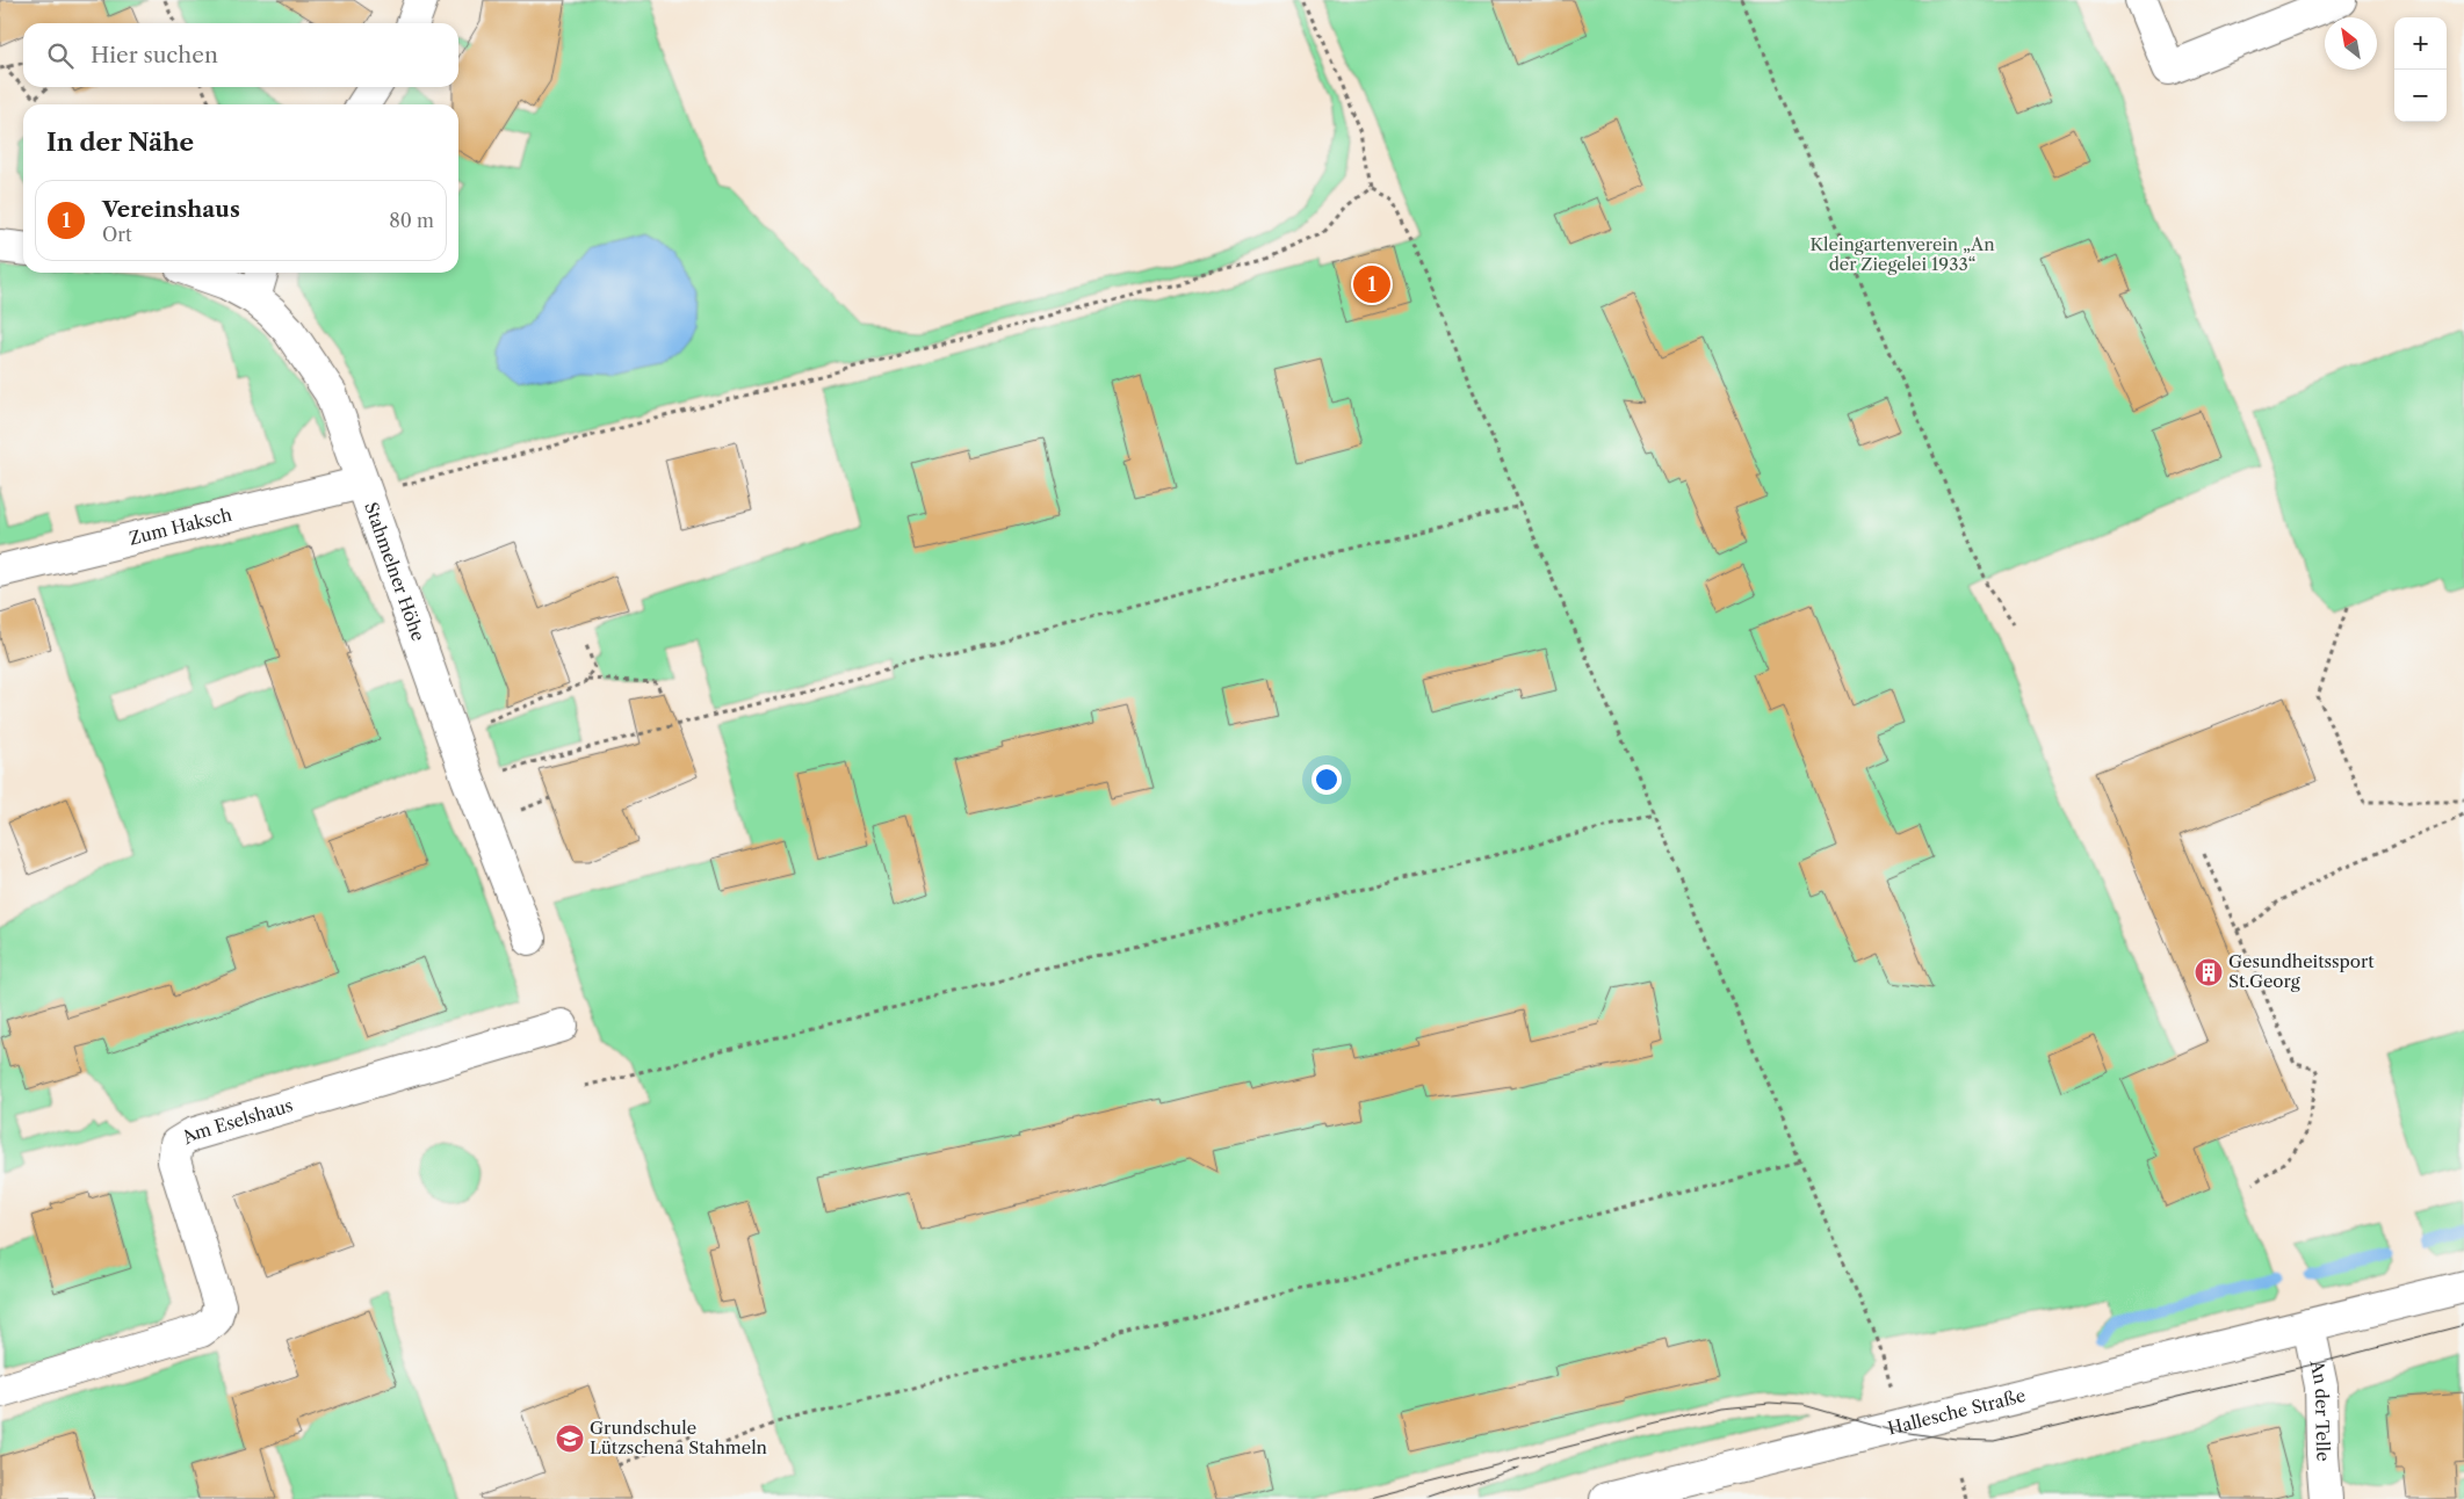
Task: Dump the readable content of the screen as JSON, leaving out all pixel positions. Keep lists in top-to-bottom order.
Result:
{
  "streets": {
    "street": [
      "Zum Haksch",
      "Stahmelner Höhe",
      "Am Eselshaus",
      "Hallesche Straße",
      "An der Telle"
    ]
  },
  "crossings": [
    ["Zum Haksch", "Stahmelner Höhe"],
    ["Hallesche Straße", "An der Telle"]
  ],
  "parks": ["Kleingartenverein „An der Ziegelei 1933“"],
  "places": {
    "building": ["Gesundheitssport St.Georg"],
    "school or university": ["Grundschule Lützschena Stahmeln"]
  },
  "north": "top left",
  "page": {
    "map_buttons": ["+", "−"],
    "search": "Hier suchen",
    "heading": "In der Nähe",
    "list": [
      {
        "mark": "1",
        "name": "Vereinshaus",
        "note": "Ort",
        "value": "80 m"
      }
    ],
    "pins": "1"
  }
}
